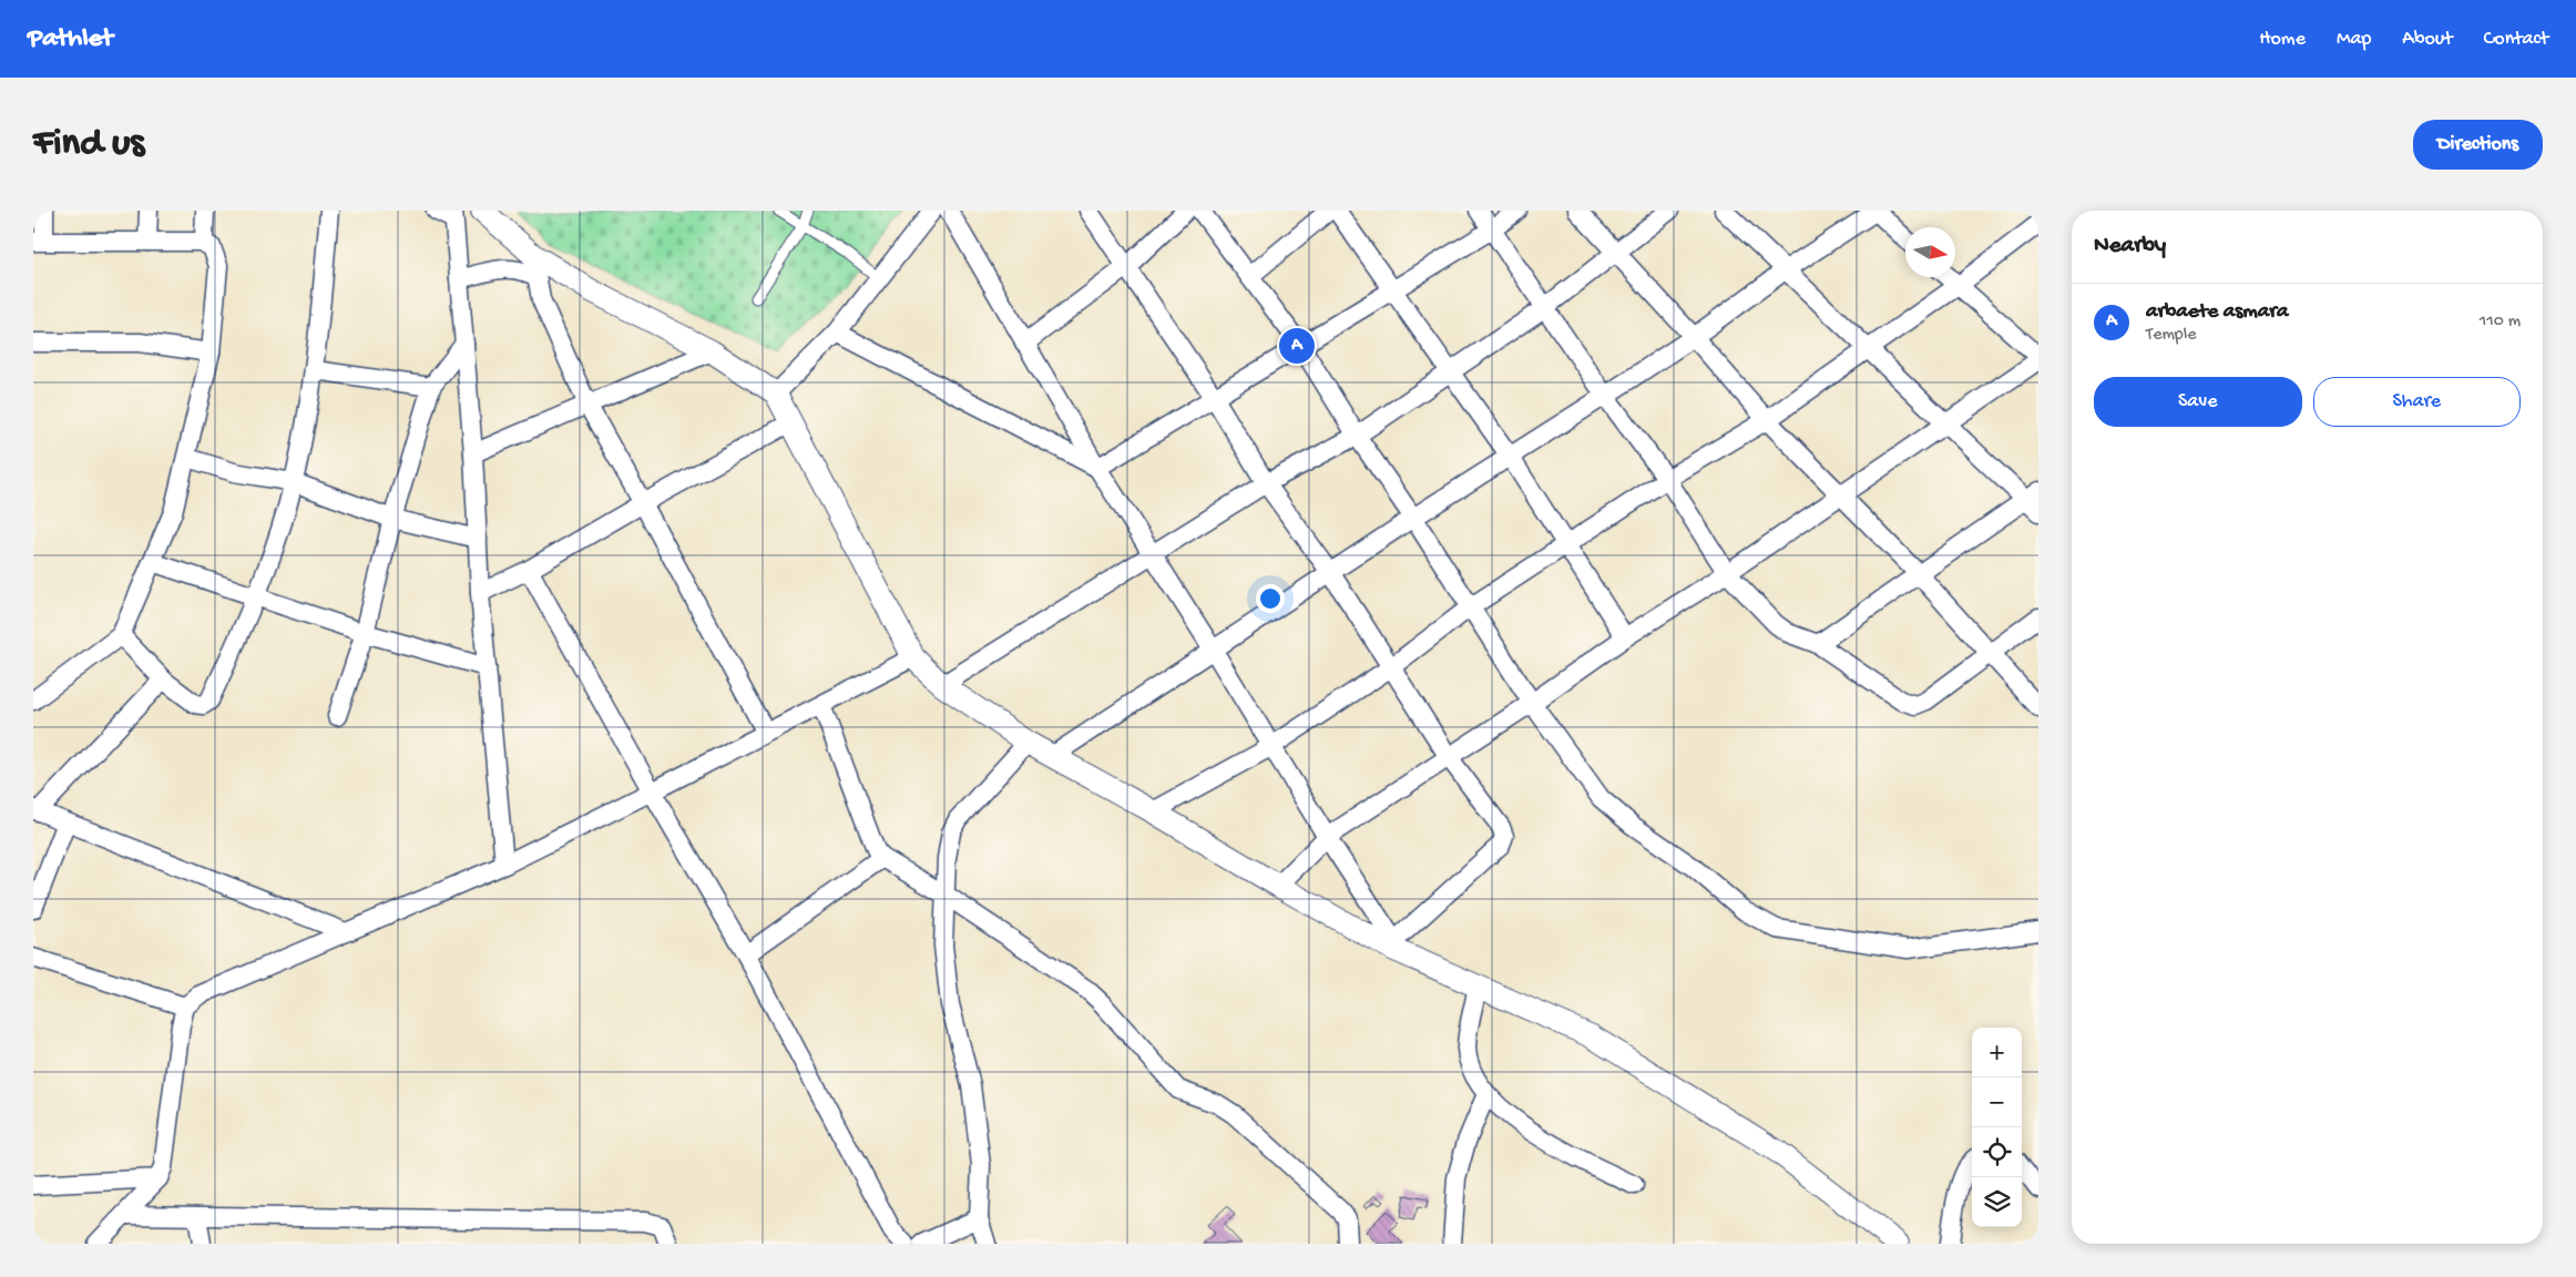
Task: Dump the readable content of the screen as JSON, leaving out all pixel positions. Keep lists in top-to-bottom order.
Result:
{
  "north": "right",
  "page": {
    "header": "Pathlet",
    "nav": [
      "Home",
      "Map",
      "About",
      "Contact"
    ],
    "buttons": [
      "Directions",
      ["Save", "Share"]
    ],
    "title": "Find us",
    "heading": "Nearby",
    "list": [
      {
        "mark": "A",
        "name": "arbaete asmara",
        "note": "Temple",
        "value": "110 m"
      }
    ],
    "pins": "A",
    "map_buttons": ["+", "−"]
  }
}
